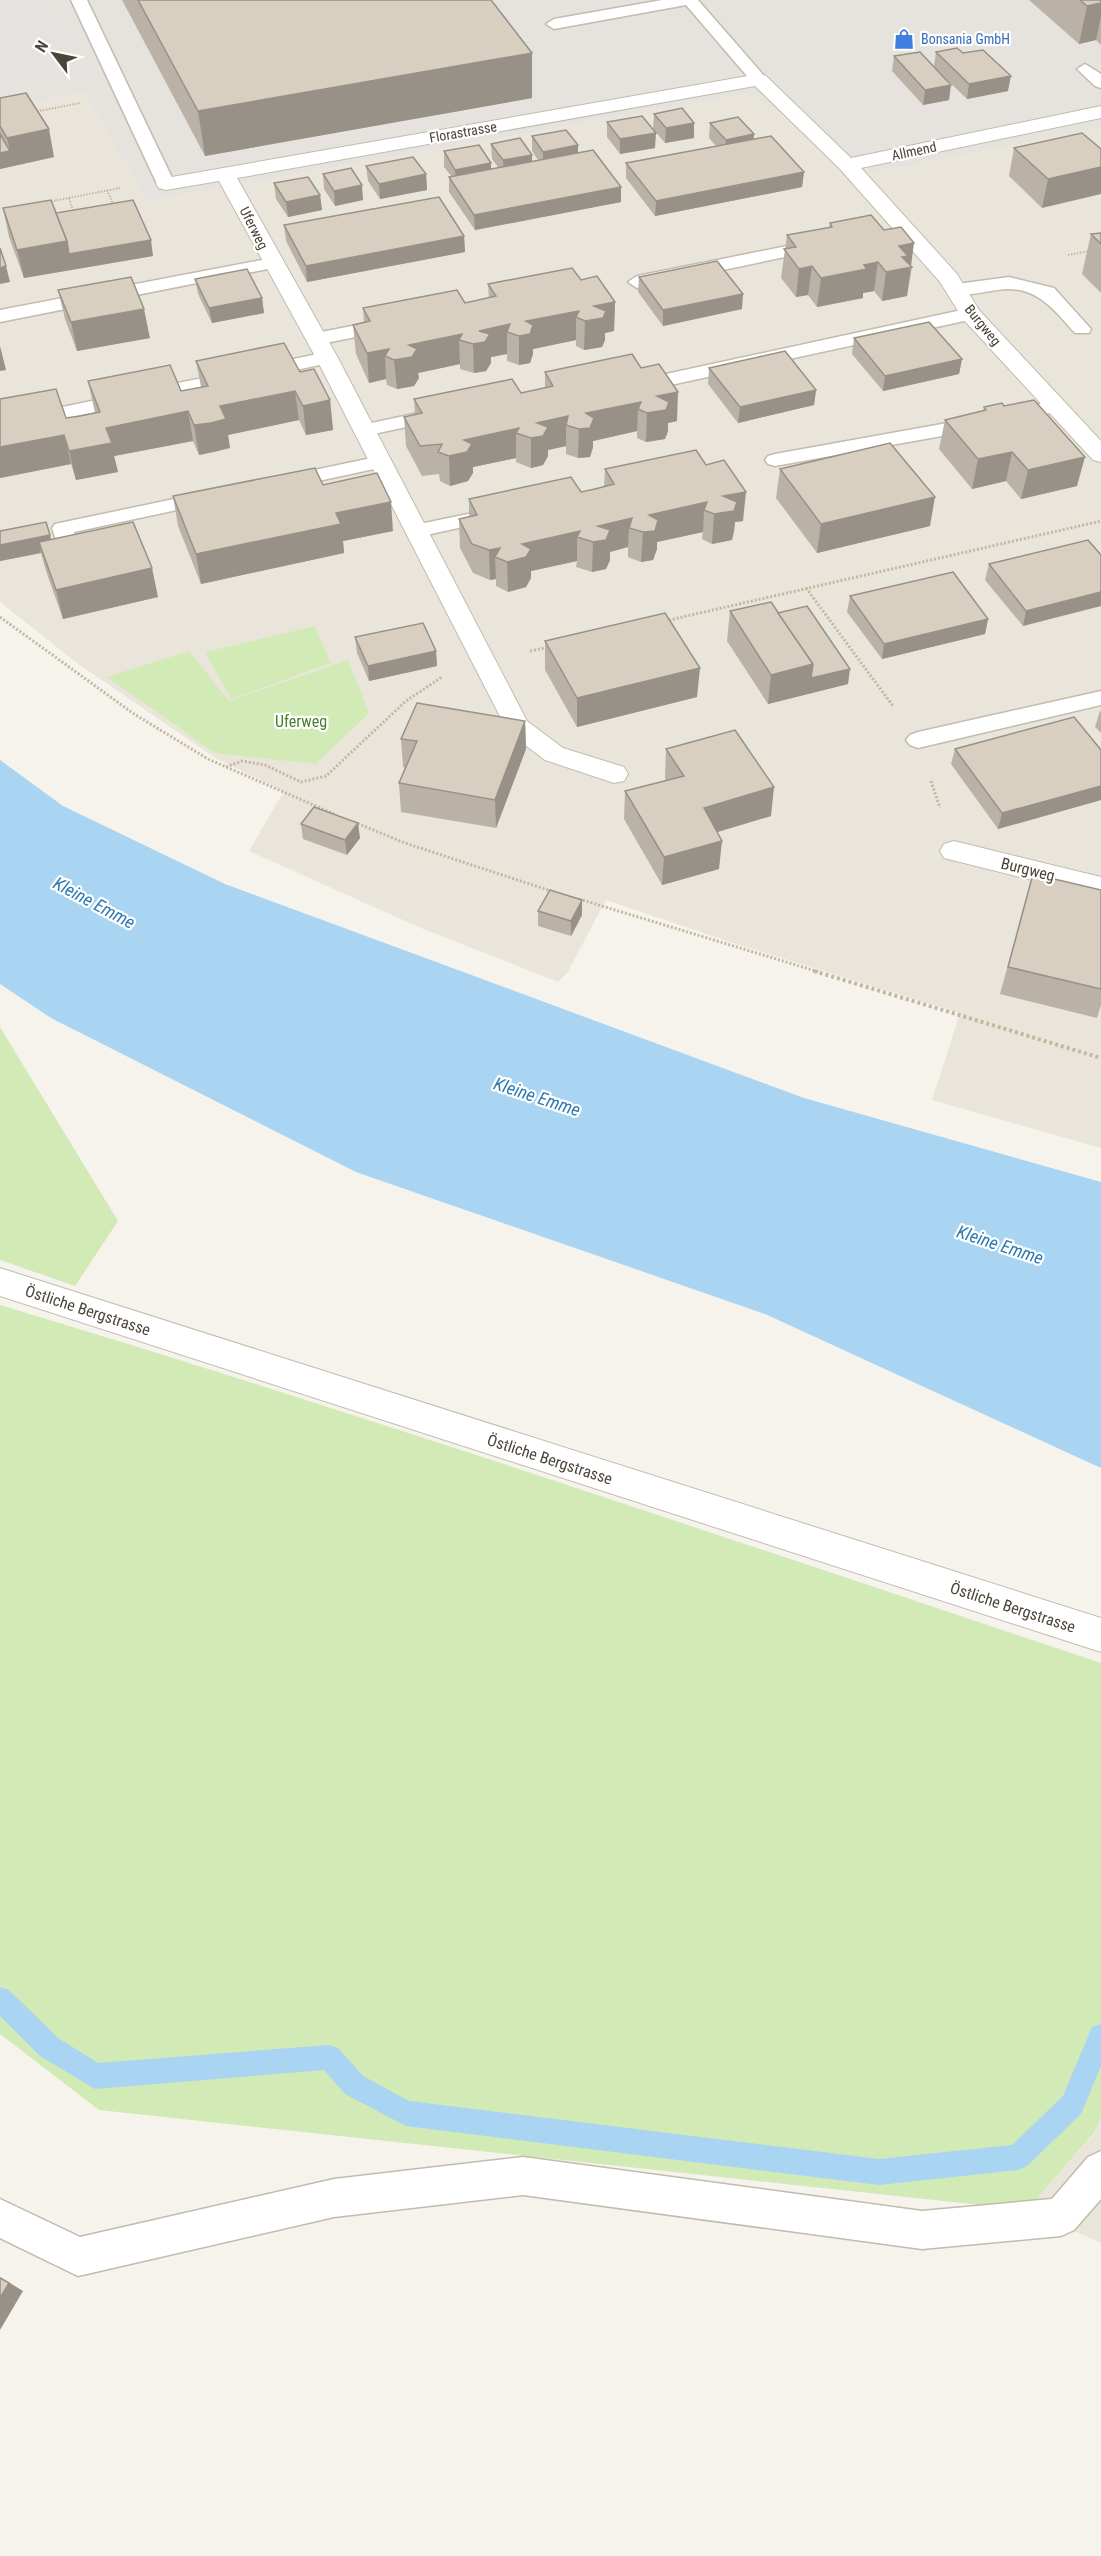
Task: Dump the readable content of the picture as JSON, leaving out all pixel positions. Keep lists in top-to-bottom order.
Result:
{
  "streets": {
    "street": [
      "Florastrasse",
      "Allmend",
      "Uferweg",
      "Burgweg",
      "Östliche Bergstrasse"
    ]
  },
  "crossings": [
    ["Florastrasse", "Uferweg"],
    ["Allmend", "Burgweg"]
  ],
  "water": ["Kleine Emme"],
  "parks": ["Uferweg"],
  "places": {
    "shop": ["Bonsania GmbH"]
  },
  "north": "top left"
}
